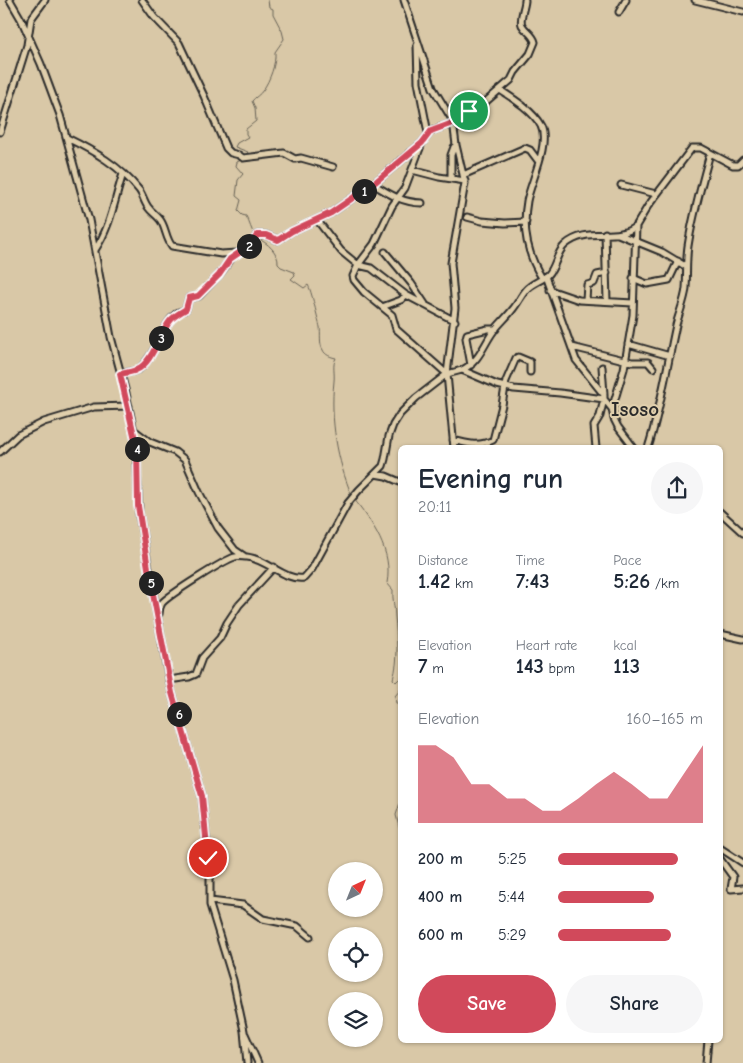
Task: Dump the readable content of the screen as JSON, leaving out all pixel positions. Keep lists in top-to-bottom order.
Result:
{
  "districts": ["Isoso"],
  "north": "top right",
  "page": {
    "pins": [
      "1",
      "2",
      "3",
      "4",
      "5",
      "6"
    ],
    "heading": ["Evening run", "20:11"],
    "stats": [
      ["Distance", "1.42 km"],
      ["Time", "7:43"],
      ["Pace", "5:26 /km"],
      ["Elevation", "7 m"],
      ["Heart rate", "143 bpm"],
      ["kcal", "113"]
    ],
    "chart": ["Elevation", "160–165 m"],
    "list": [
      {
        "name": "200 m",
        "note": "5:25"
      },
      {
        "name": "400 m",
        "note": "5:44"
      },
      {
        "name": "600 m",
        "note": "5:29"
      }
    ],
    "buttons": ["Save", "Share"]
  }
}
